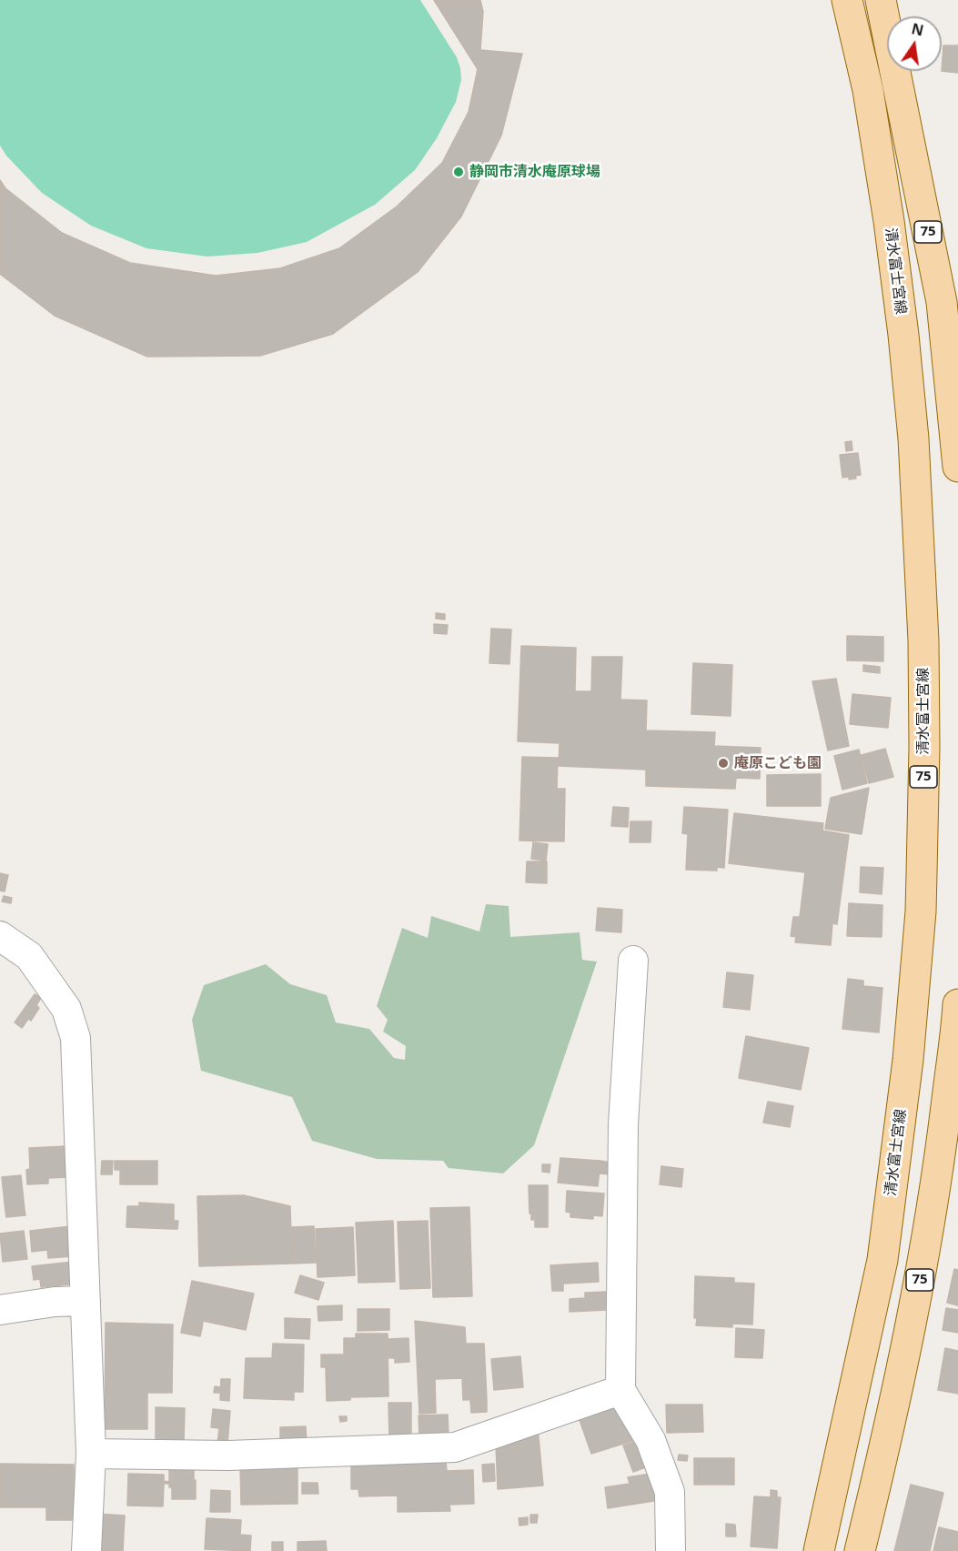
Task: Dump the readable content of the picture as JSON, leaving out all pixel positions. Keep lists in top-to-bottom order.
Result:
{
  "streets": {
    "main road": ["75", "清水富士宮線"]
  },
  "places": ["静岡市清水庵原球場", "庵原こども園"],
  "north": "top"
}
